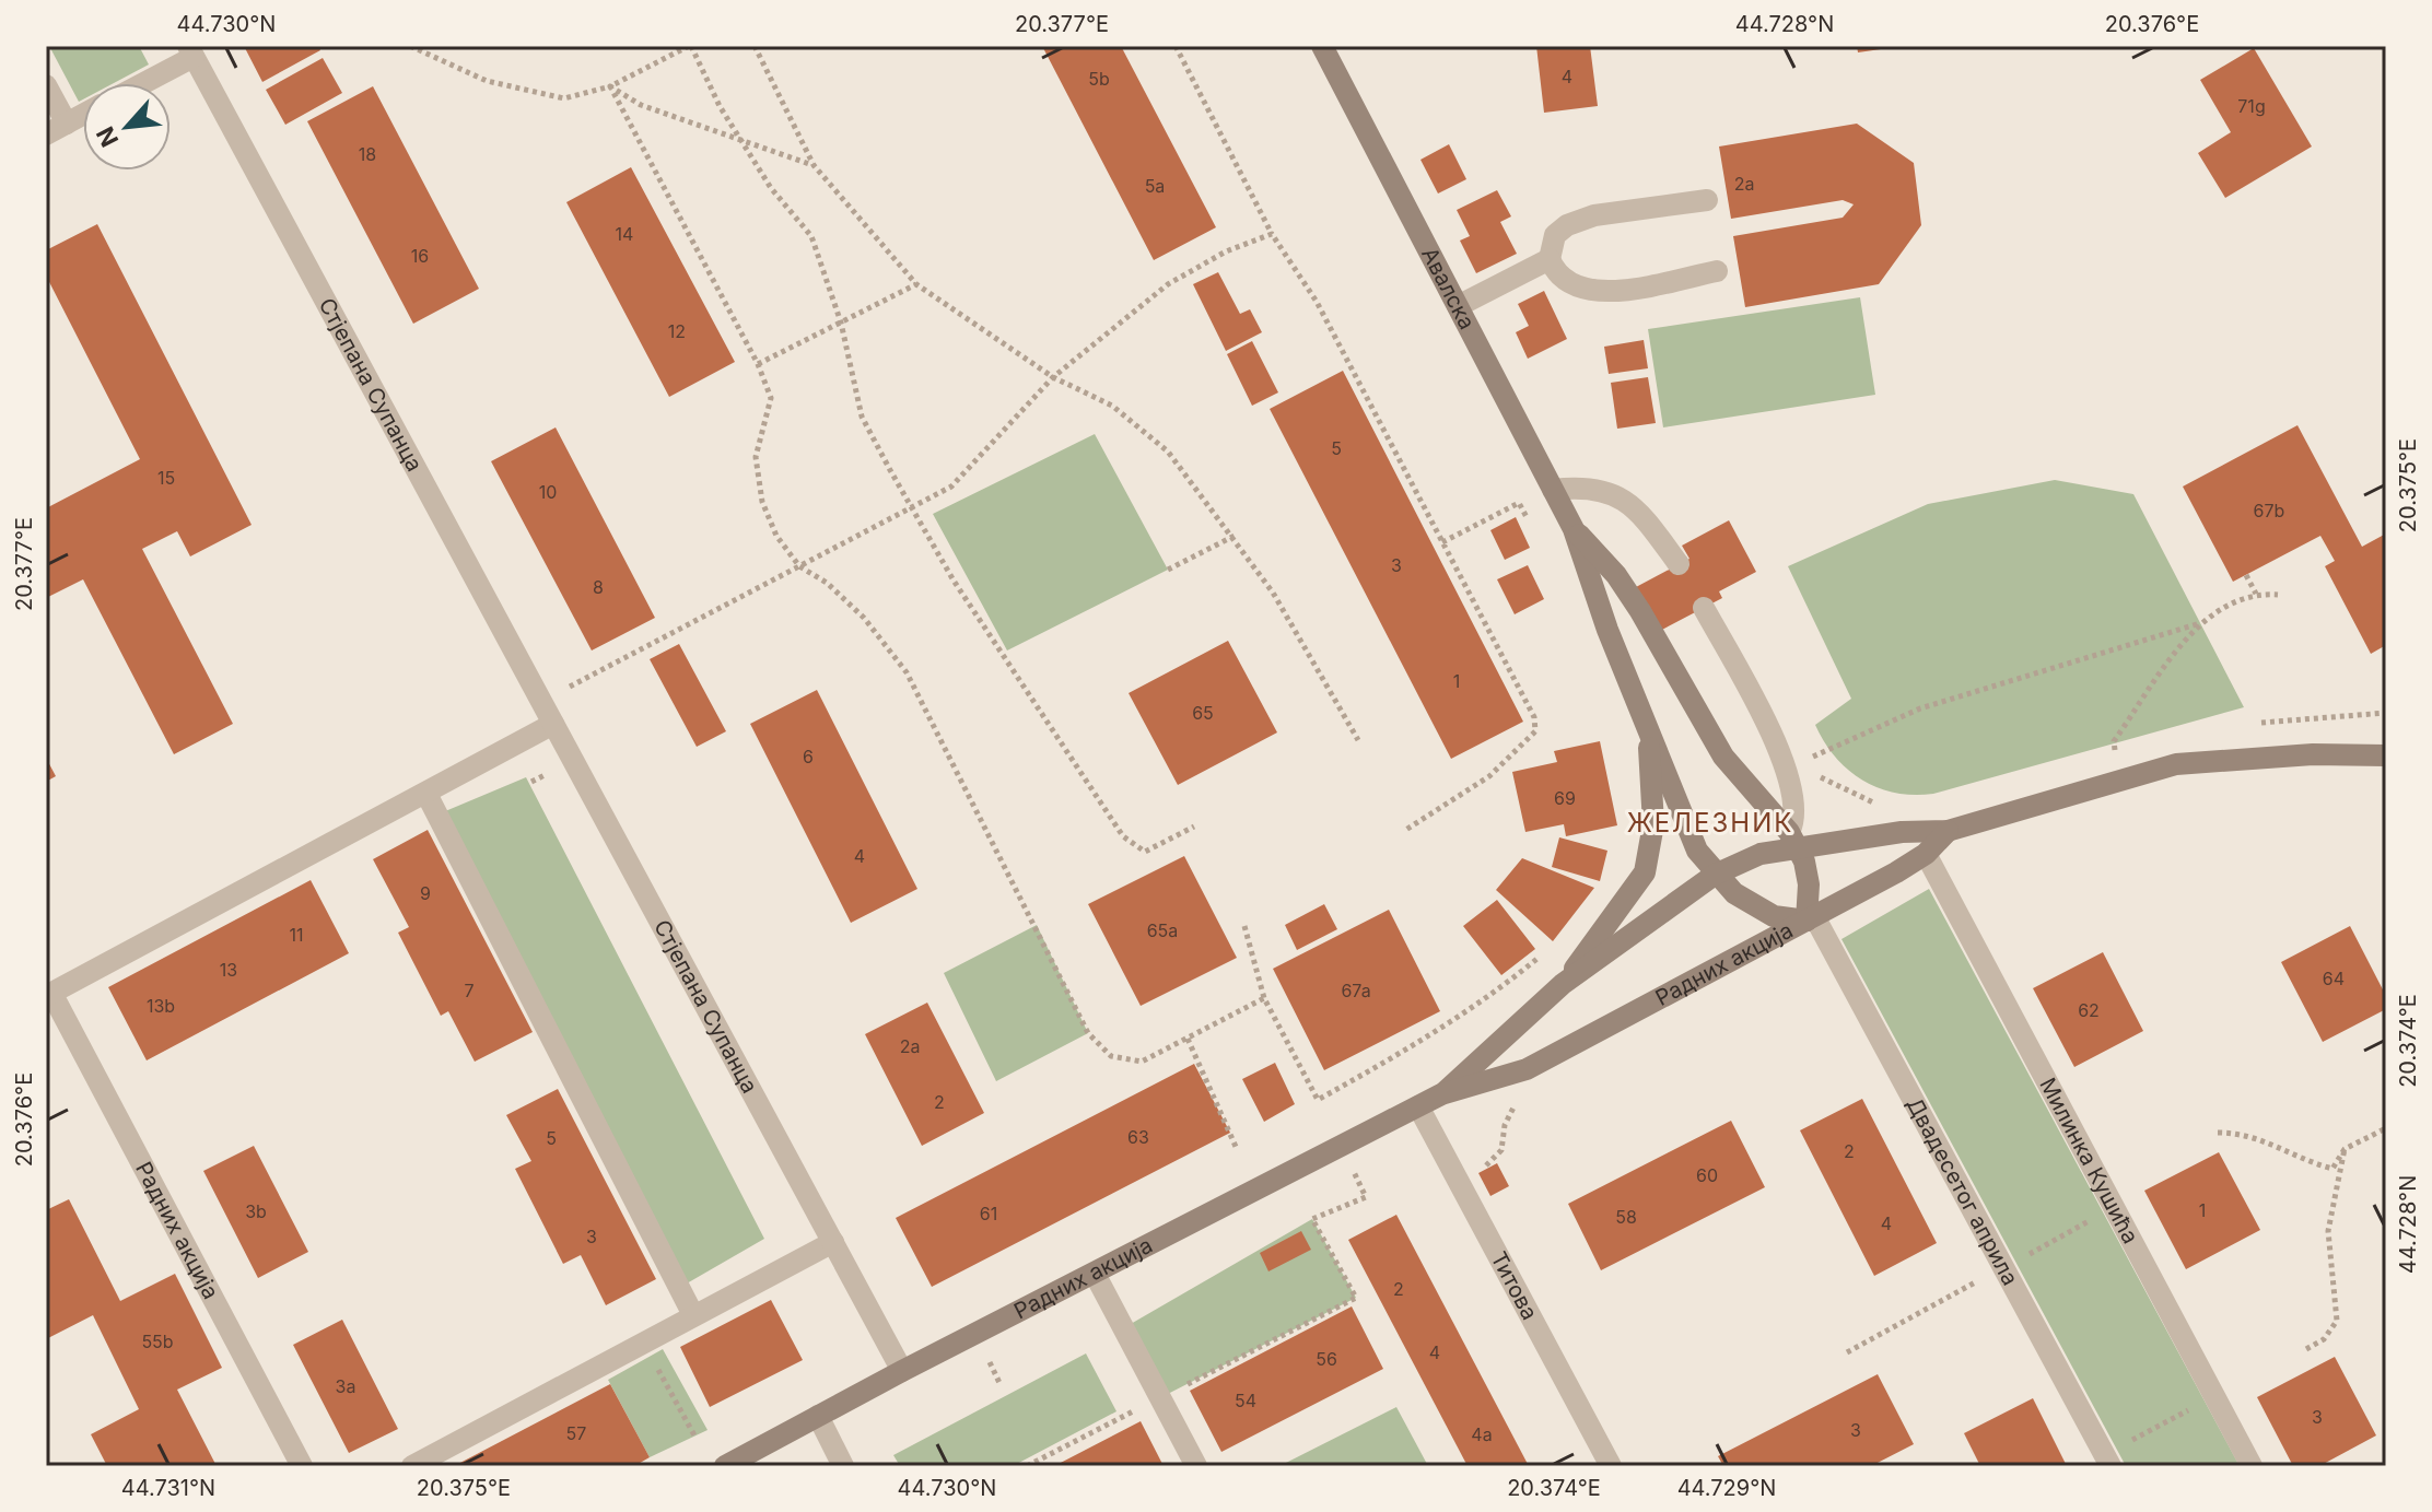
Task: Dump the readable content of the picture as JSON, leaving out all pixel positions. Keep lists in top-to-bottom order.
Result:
{
  "streets": {
    "main road": ["Авалска", "Радних акција"],
    "street": [
      "Стјепана Супанца",
      "Милинка Кушића",
      "Двадесетог априла",
      "Титова"
    ]
  },
  "crossings": [
    ["Авалска", "Радних акција"],
    ["Авалска", "Двадесетог априла"],
    ["Стјепана Супанца", "Радних акција"],
    ["Радних акција", "Милинка Кушића"],
    ["Радних акција", "Двадесетог априла"],
    ["Радних акција", "Титова"]
  ],
  "districts": ["ЖЕЛЕЗНИК"],
  "house_numbers": [
    "4",
    "5b",
    "71g",
    "18",
    "2a",
    "5a",
    "14",
    "16",
    "12",
    "5",
    "15",
    "10",
    "67b",
    "3",
    "8",
    "1",
    "65",
    "6",
    "69",
    "4",
    "9",
    "65a",
    "11",
    "13",
    "64",
    "7",
    "67a",
    "13b",
    "62",
    "2a",
    "2",
    "63",
    "5",
    "2",
    "60",
    "1",
    "3b",
    "61",
    "58",
    "4",
    "3",
    "2",
    "55b",
    "4",
    "56",
    "3a",
    "54",
    "3",
    "3",
    "57",
    "4a"
  ],
  "north": "bottom left",
  "coordinates": [
    "44.730°N",
    "20.377°E",
    "44.728°N",
    "20.376°E",
    "20.375°E",
    "20.374°E",
    "44.731°N",
    "44.729°N"
  ]
}
